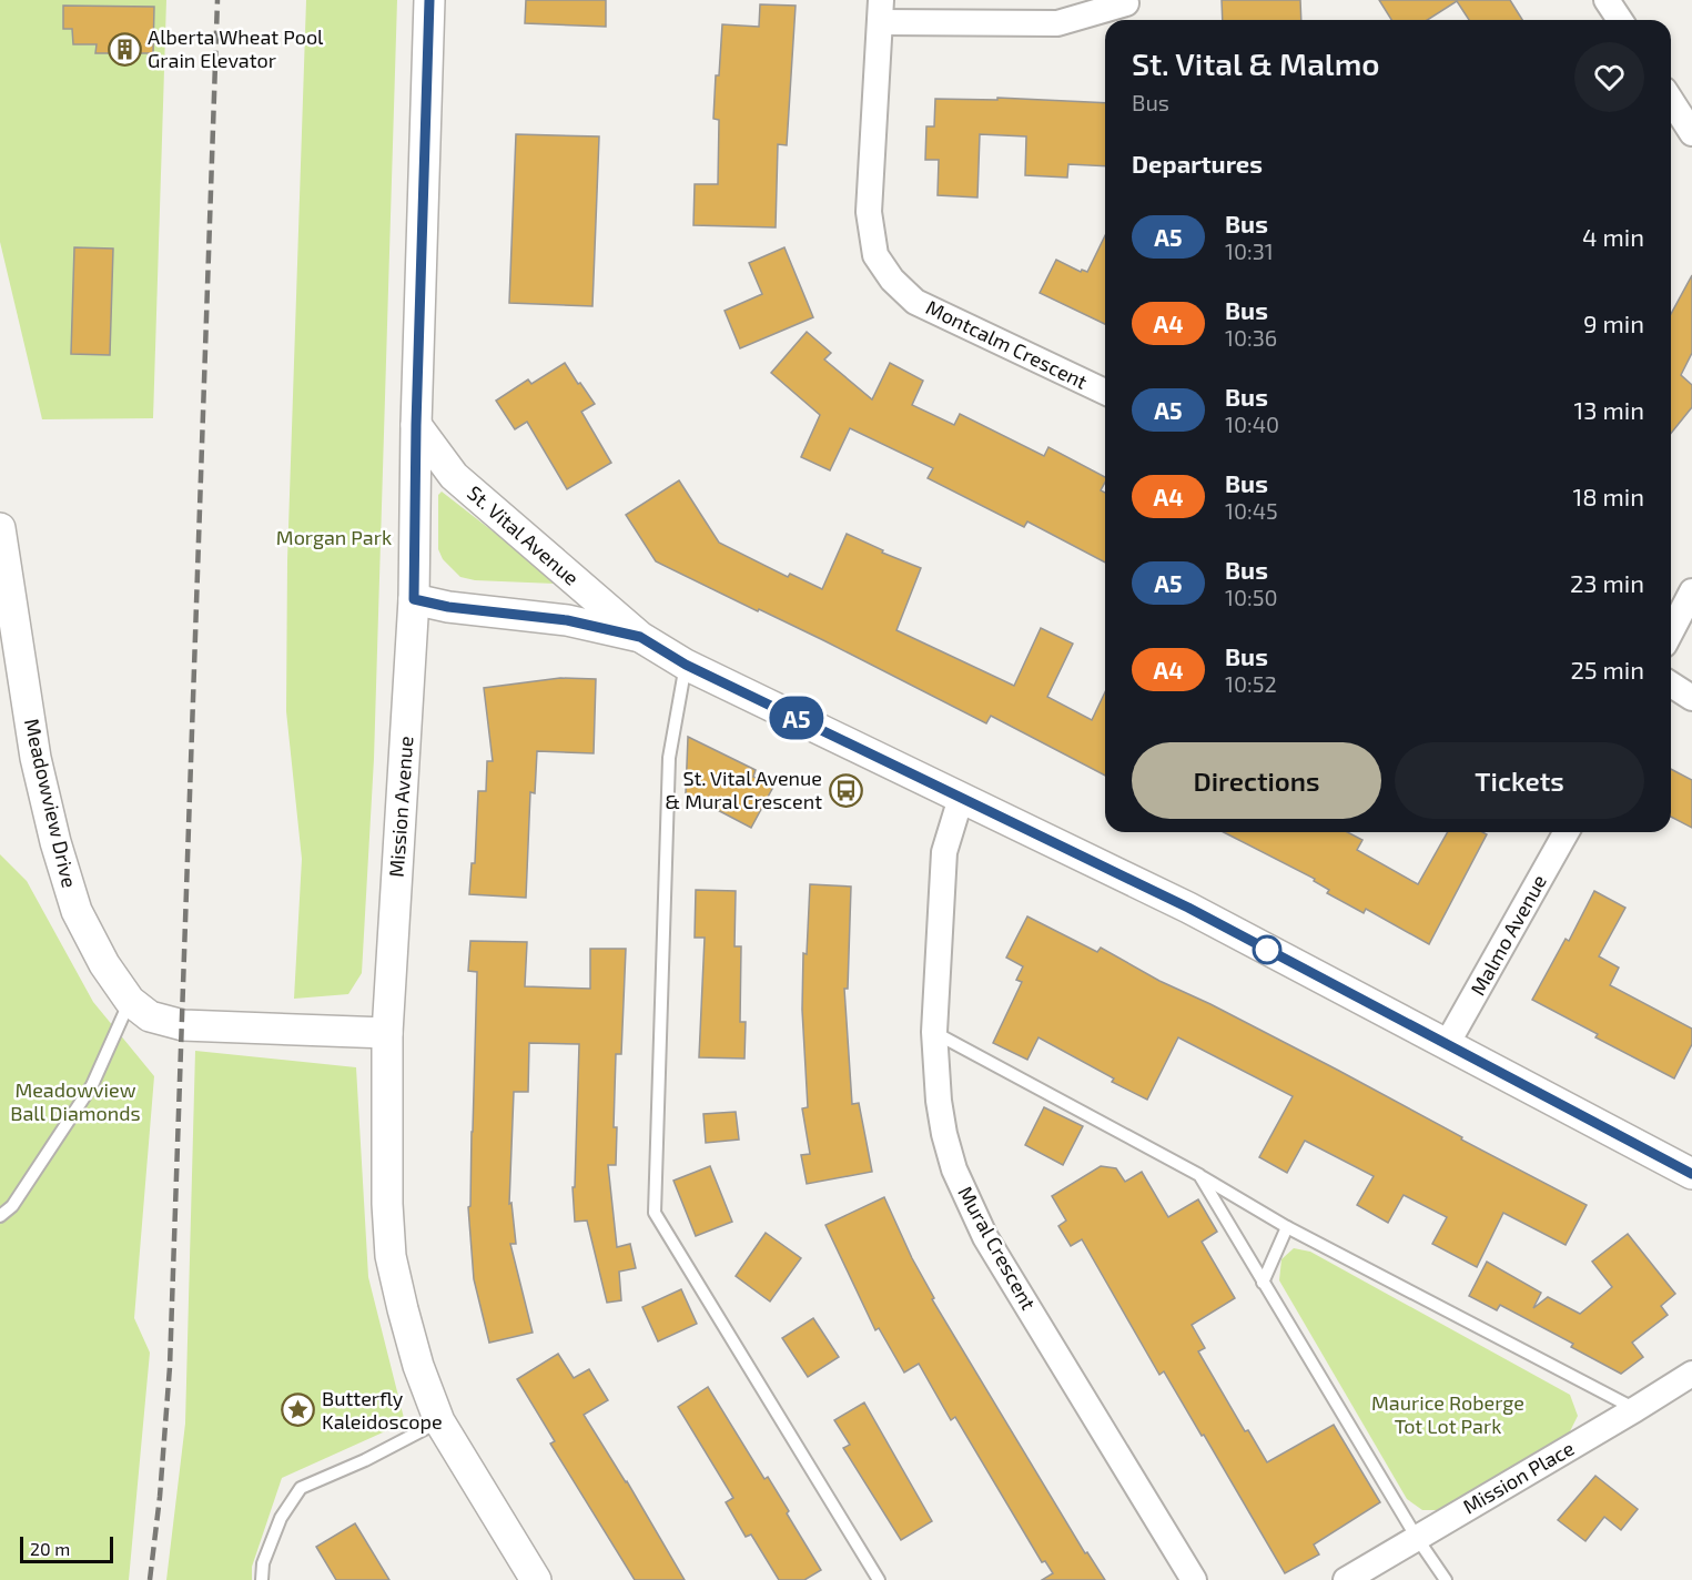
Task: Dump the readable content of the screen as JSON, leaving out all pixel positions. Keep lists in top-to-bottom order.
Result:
{
  "streets": {
    "street": [
      "Montcalm Crescent",
      "St. Vital Avenue",
      "Meadowview Drive",
      "Mission Avenue",
      "Malmo Avenue",
      "Mural Crescent",
      "Mission Place"
    ]
  },
  "crossings": [
    ["St. Vital Avenue", "Mission Avenue"],
    ["St. Vital Avenue", "Malmo Avenue"],
    ["St. Vital Avenue", "Mural Crescent"],
    ["Meadowview Drive", "Mission Avenue"]
  ],
  "parks": ["Morgan Park", "Meadowview Ball Diamonds", "Maurice Roberge Tot Lot Park"],
  "places": {
    "building": ["Alberta Wheat Pool Grain Elevator"],
    "bus stop": ["St. Vital Avenue & Mural Crescent"],
    "place": ["Butterfly Kaleidoscope"]
  },
  "lines": ["bus line A5"],
  "scale_bar": "20 m",
  "page": {
    "on_map": "A5",
    "heading": [
      ["St. Vital & Malmo", "Bus"],
      "Departures"
    ],
    "list": [
      {
        "mark": "A5",
        "name": "Bus",
        "note": "10:31",
        "value": "4 min"
      },
      {
        "mark": "A4",
        "name": "Bus",
        "note": "10:36",
        "value": "9 min"
      },
      {
        "mark": "A5",
        "name": "Bus",
        "note": "10:40",
        "value": "13 min"
      },
      {
        "mark": "A4",
        "name": "Bus",
        "note": "10:45",
        "value": "18 min"
      },
      {
        "mark": "A5",
        "name": "Bus",
        "note": "10:50",
        "value": "23 min"
      },
      {
        "mark": "A4",
        "name": "Bus",
        "note": "10:52",
        "value": "25 min"
      }
    ],
    "buttons": ["Directions", "Tickets"],
    "scale": "20 m"
  }
}
